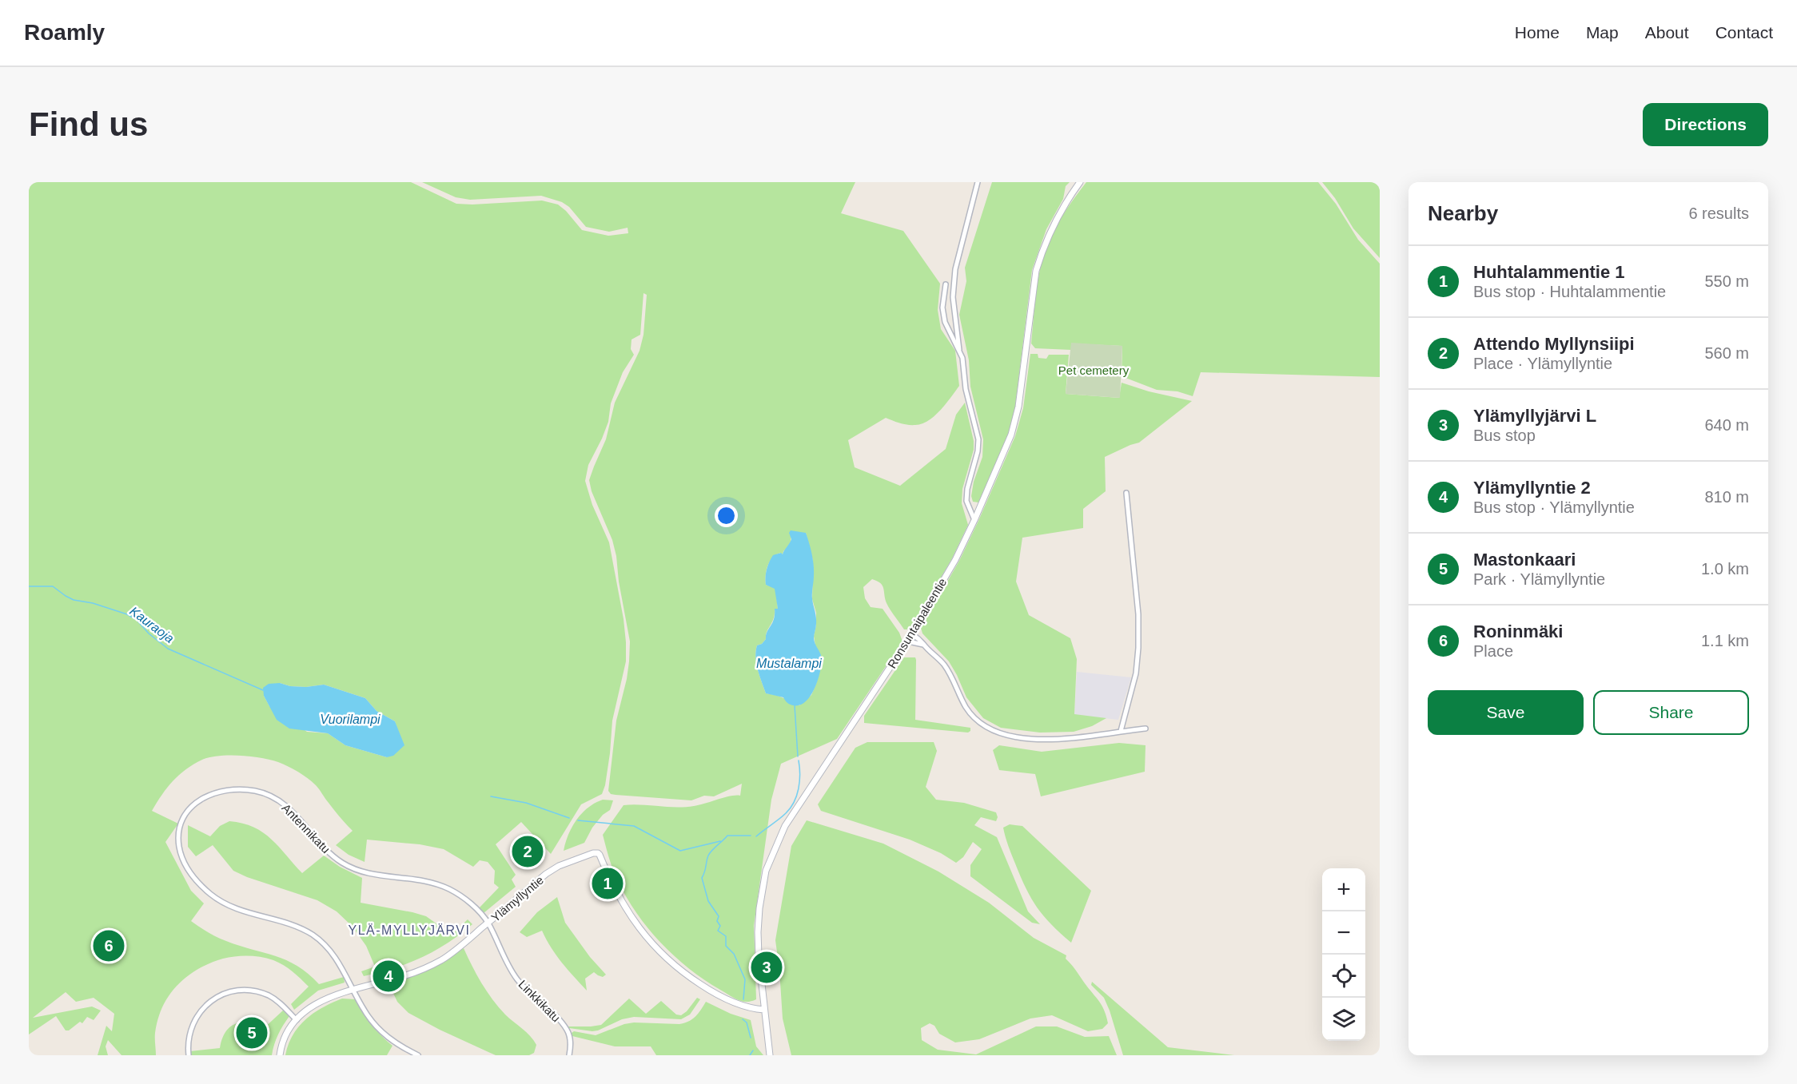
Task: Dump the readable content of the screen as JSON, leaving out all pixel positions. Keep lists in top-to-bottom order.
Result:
{
  "streets": {
    "street": [
      "Ronsuntaipaleentie",
      "Antennikatu",
      "Ylämyllyntie",
      "Linkkikatu"
    ]
  },
  "crossings": [
    ["Ronsuntaipaleentie", "Ylämyllyntie"],
    ["Antennikatu", "Ylämyllyntie"],
    ["Antennikatu", "Linkkikatu"],
    ["Ylämyllyntie", "Linkkikatu"]
  ],
  "districts": ["YLÄ-MYLLYJÄRVI"],
  "water": ["Kauraoja", "Mustalampi", "Vuorilampi"],
  "parks": ["Pet cemetery"],
  "page": {
    "header": "Roamly",
    "nav": [
      "Home",
      "Map",
      "About",
      "Contact"
    ],
    "buttons": [
      "Directions",
      ["Save", "Share"]
    ],
    "title": "Find us",
    "heading": ["Nearby", "6 results"],
    "list": [
      {
        "mark": "1",
        "name": "Huhtalammentie 1",
        "note": "Bus stop · Huhtalammentie",
        "value": "550 m"
      },
      {
        "mark": "2",
        "name": "Attendo Myllynsiipi",
        "note": "Place · Ylämyllyntie",
        "value": "560 m"
      },
      {
        "mark": "3",
        "name": "Ylämyllyjärvi L",
        "note": "Bus stop",
        "value": "640 m"
      },
      {
        "mark": "4",
        "name": "Ylämyllyntie 2",
        "note": "Bus stop · Ylämyllyntie",
        "value": "810 m"
      },
      {
        "mark": "5",
        "name": "Mastonkaari",
        "note": "Park · Ylämyllyntie",
        "value": "1.0 km"
      },
      {
        "mark": "6",
        "name": "Roninmäki",
        "note": "Place",
        "value": "1.1 km"
      }
    ],
    "pins": [
      "2",
      "1",
      "6",
      "3",
      "4",
      "5"
    ],
    "map_buttons": ["+", "−"]
  }
}
